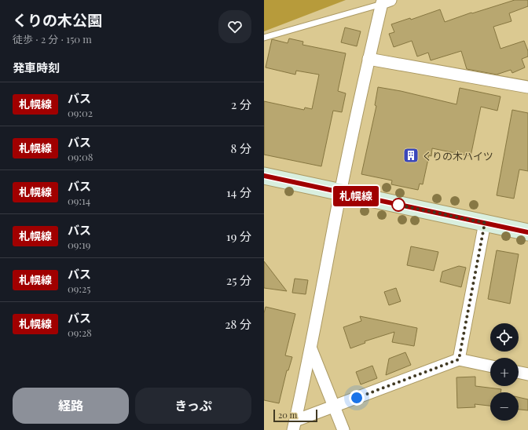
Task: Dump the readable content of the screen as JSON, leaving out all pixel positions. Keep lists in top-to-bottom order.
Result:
{
  "places": {
    "building": ["くりの木ハイツ"]
  },
  "lines": ["bus line 札幌線"],
  "scale_bar": "20 m",
  "page": {
    "heading": [
      ["くりの木公園", "徒歩 · 2 分 · 150 m"],
      "発車時刻"
    ],
    "on_map": "札幌線",
    "list": [
      {
        "mark": "札幌線",
        "name": "バス",
        "note": "09:02",
        "value": "2 分"
      },
      {
        "mark": "札幌線",
        "name": "バス",
        "note": "09:08",
        "value": "8 分"
      },
      {
        "mark": "札幌線",
        "name": "バス",
        "note": "09:14",
        "value": "14 分"
      },
      {
        "mark": "札幌線",
        "name": "バス",
        "note": "09:19",
        "value": "19 分"
      },
      {
        "mark": "札幌線",
        "name": "バス",
        "note": "09:25",
        "value": "25 分"
      },
      {
        "mark": "札幌線",
        "name": "バス",
        "note": "09:28",
        "value": "28 分"
      }
    ],
    "map_buttons": ["+", "−"],
    "buttons": ["経路", "きっぷ"],
    "scale": "20 m"
  }
}
